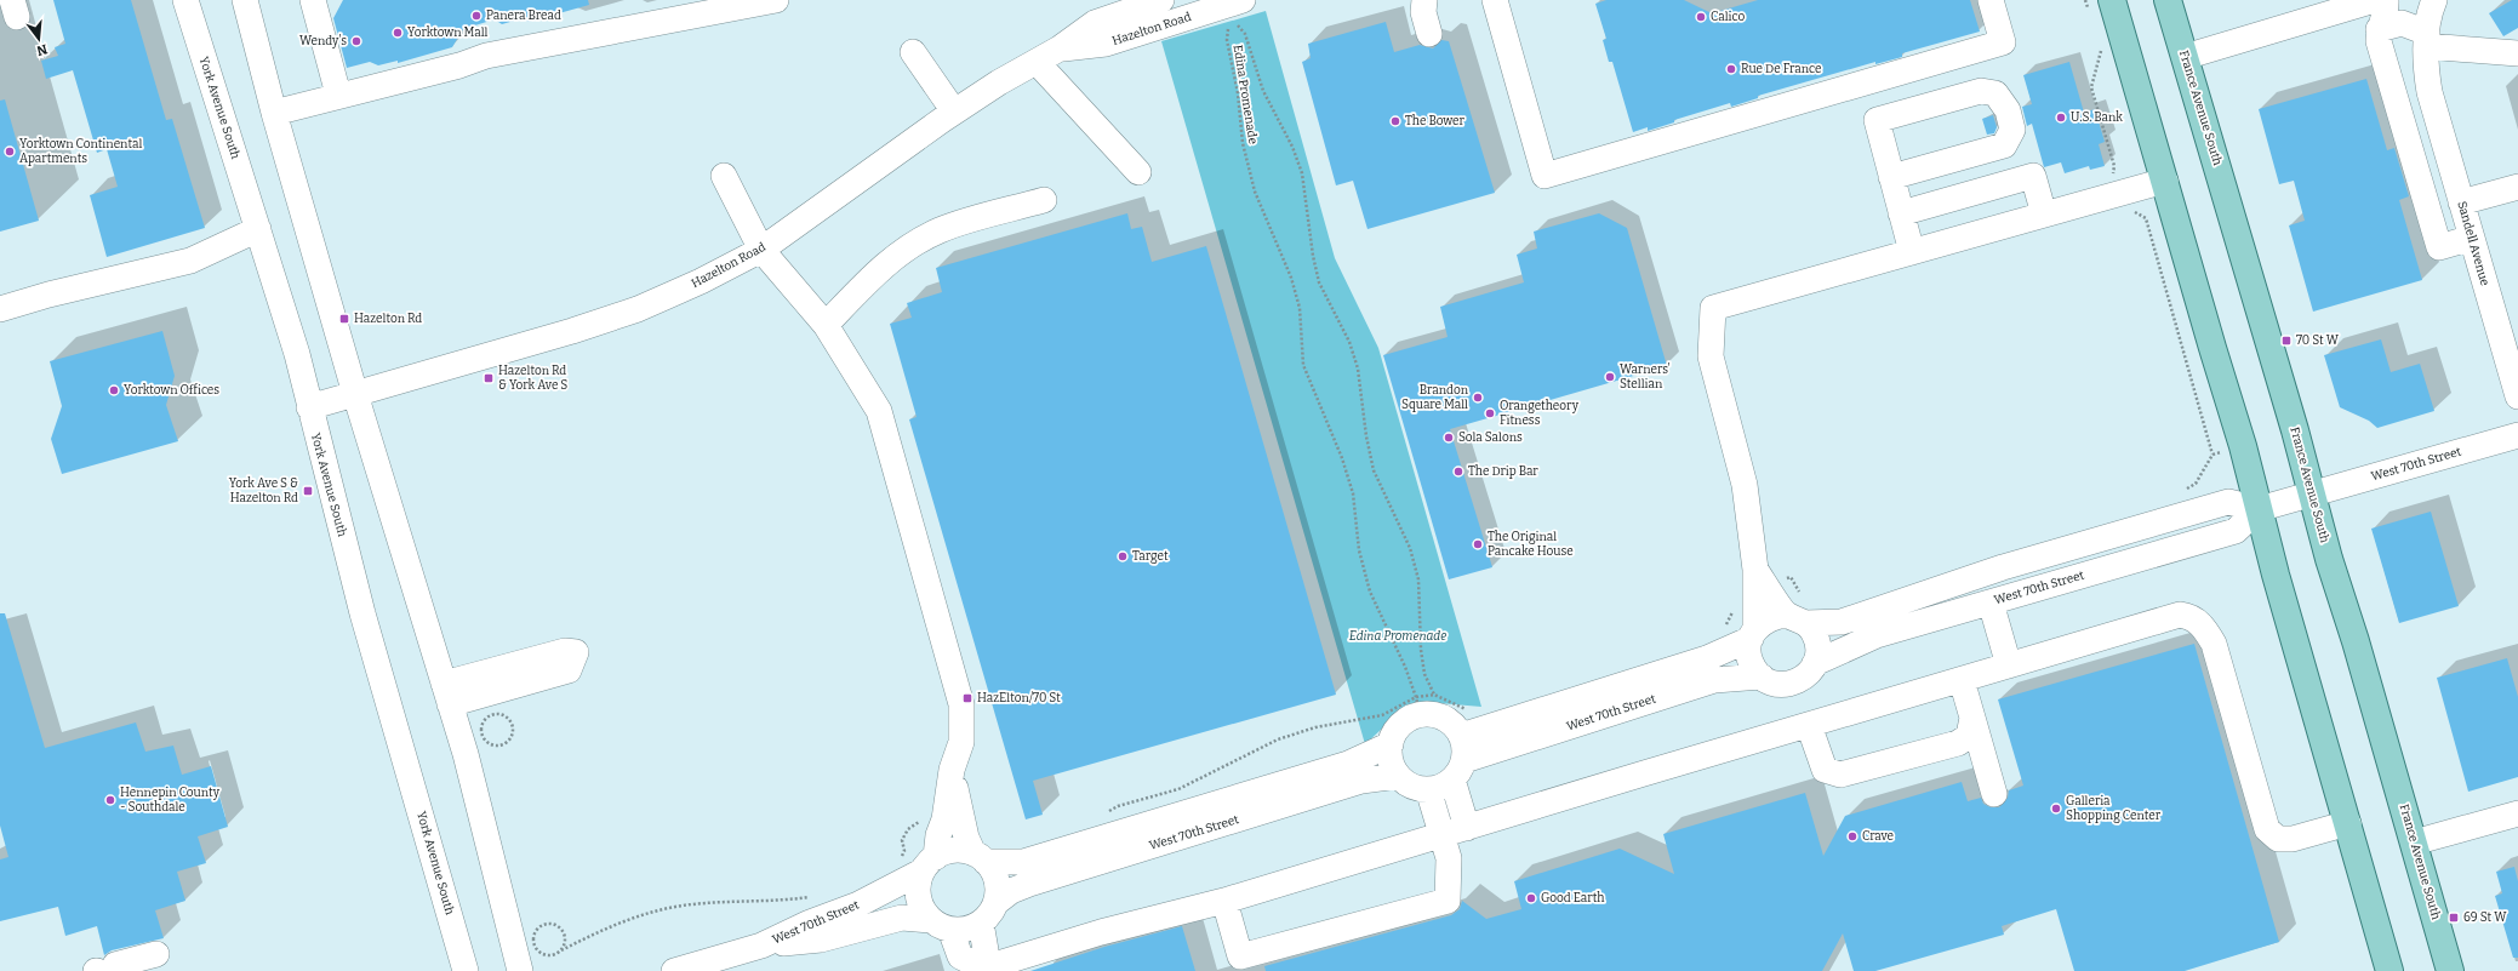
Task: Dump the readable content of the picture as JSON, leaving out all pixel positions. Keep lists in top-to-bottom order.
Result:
{
  "streets": {
    "main road": ["France Avenue South"],
    "street": [
      "Hazelton Road",
      "York Avenue South",
      "Sandell Avenue",
      "West 70th Street"
    ],
    "path": ["Edina Promenade"]
  },
  "crossings": [
    ["Hazelton Road", "York Avenue South"],
    ["Edina Promenade", "West 70th Street"],
    ["France Avenue South", "West 70th Street"]
  ],
  "parks": ["Edina Promenade"],
  "places": {
    "other": [
      "Panera Bread",
      "Calico",
      "Yorktown Mall",
      "Wendy's",
      "Rue De France",
      "U.S. Bank",
      "The Bower",
      "Yorktown Continental Apartments",
      "Warners' Stellian",
      "Yorktown Offices",
      "Brandon Square Mall",
      "Orangetheory Fitness",
      "Sola Salons",
      "The Drip Bar",
      "The Original Pancake House",
      "Target",
      "Hennepin County - Southdale",
      "Galleria Shopping Center",
      "Crave",
      "Good Earth"
    ],
    "transit": [
      "Hazelton Rd",
      "70 St W",
      "Hazelton Rd & York Ave S",
      "York Ave S & Hazelton Rd",
      "HazElton/70 St",
      "69 St W"
    ]
  },
  "north": "bottom"
}
